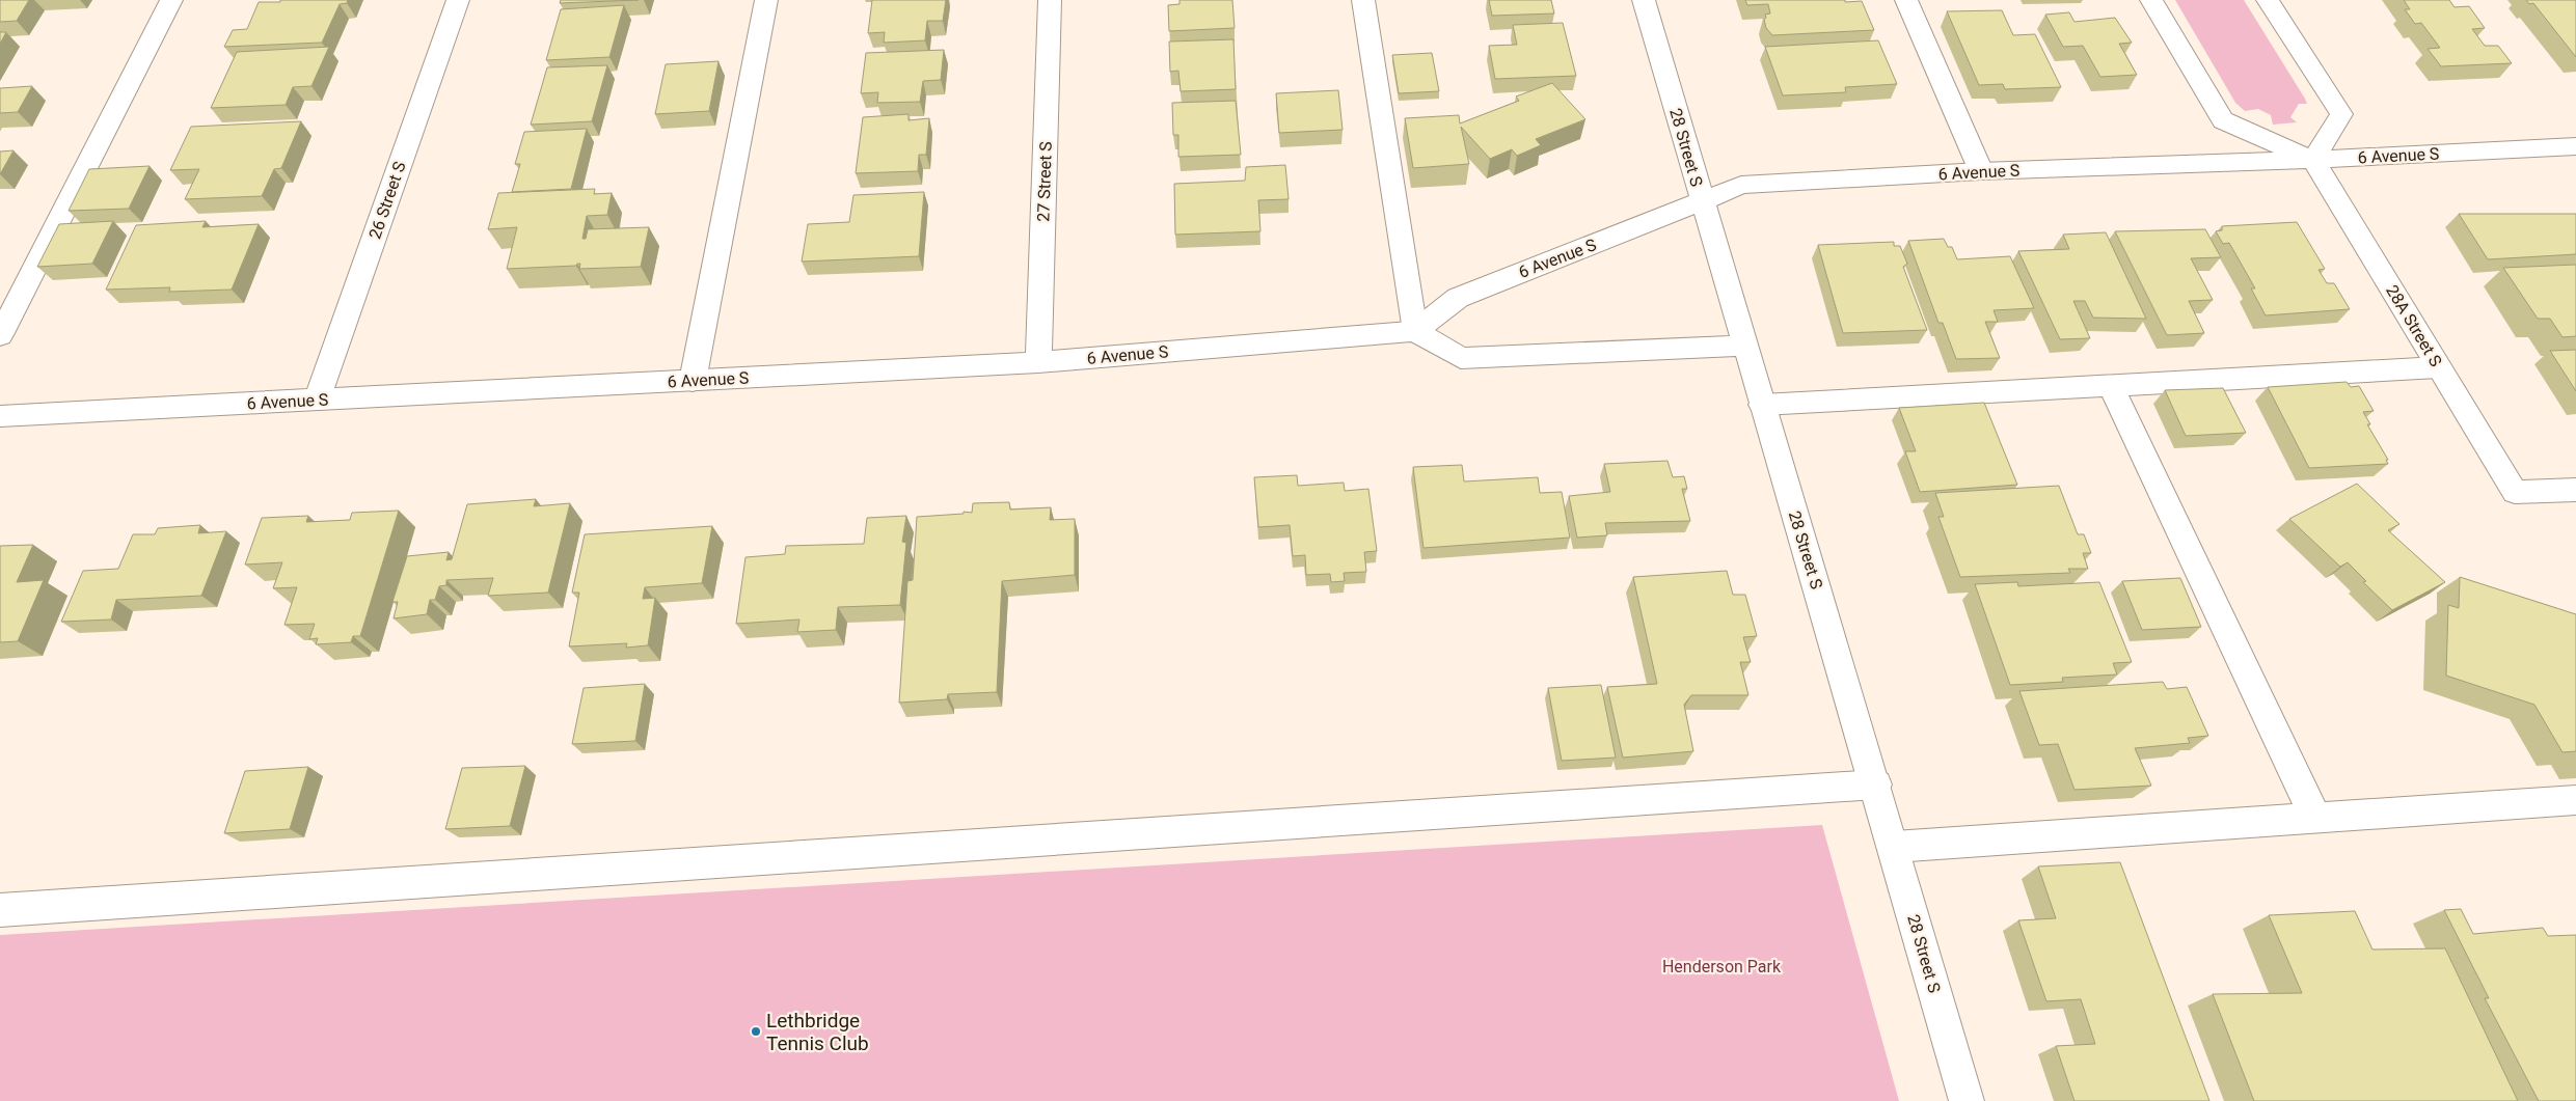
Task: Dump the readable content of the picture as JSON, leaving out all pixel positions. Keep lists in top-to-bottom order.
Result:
{
  "streets": {
    "street": [
      "28 Street S",
      "6 Avenue S",
      "27 Street S",
      "26 Street S",
      "28A Street S"
    ]
  },
  "crossings": [
    ["28 Street S", "6 Avenue S"],
    ["6 Avenue S", "27 Street S"],
    ["6 Avenue S", "26 Street S"],
    ["6 Avenue S", "28A Street S"]
  ],
  "parks": ["Henderson Park"],
  "places": ["Lethbridge Tennis Club"]
}
